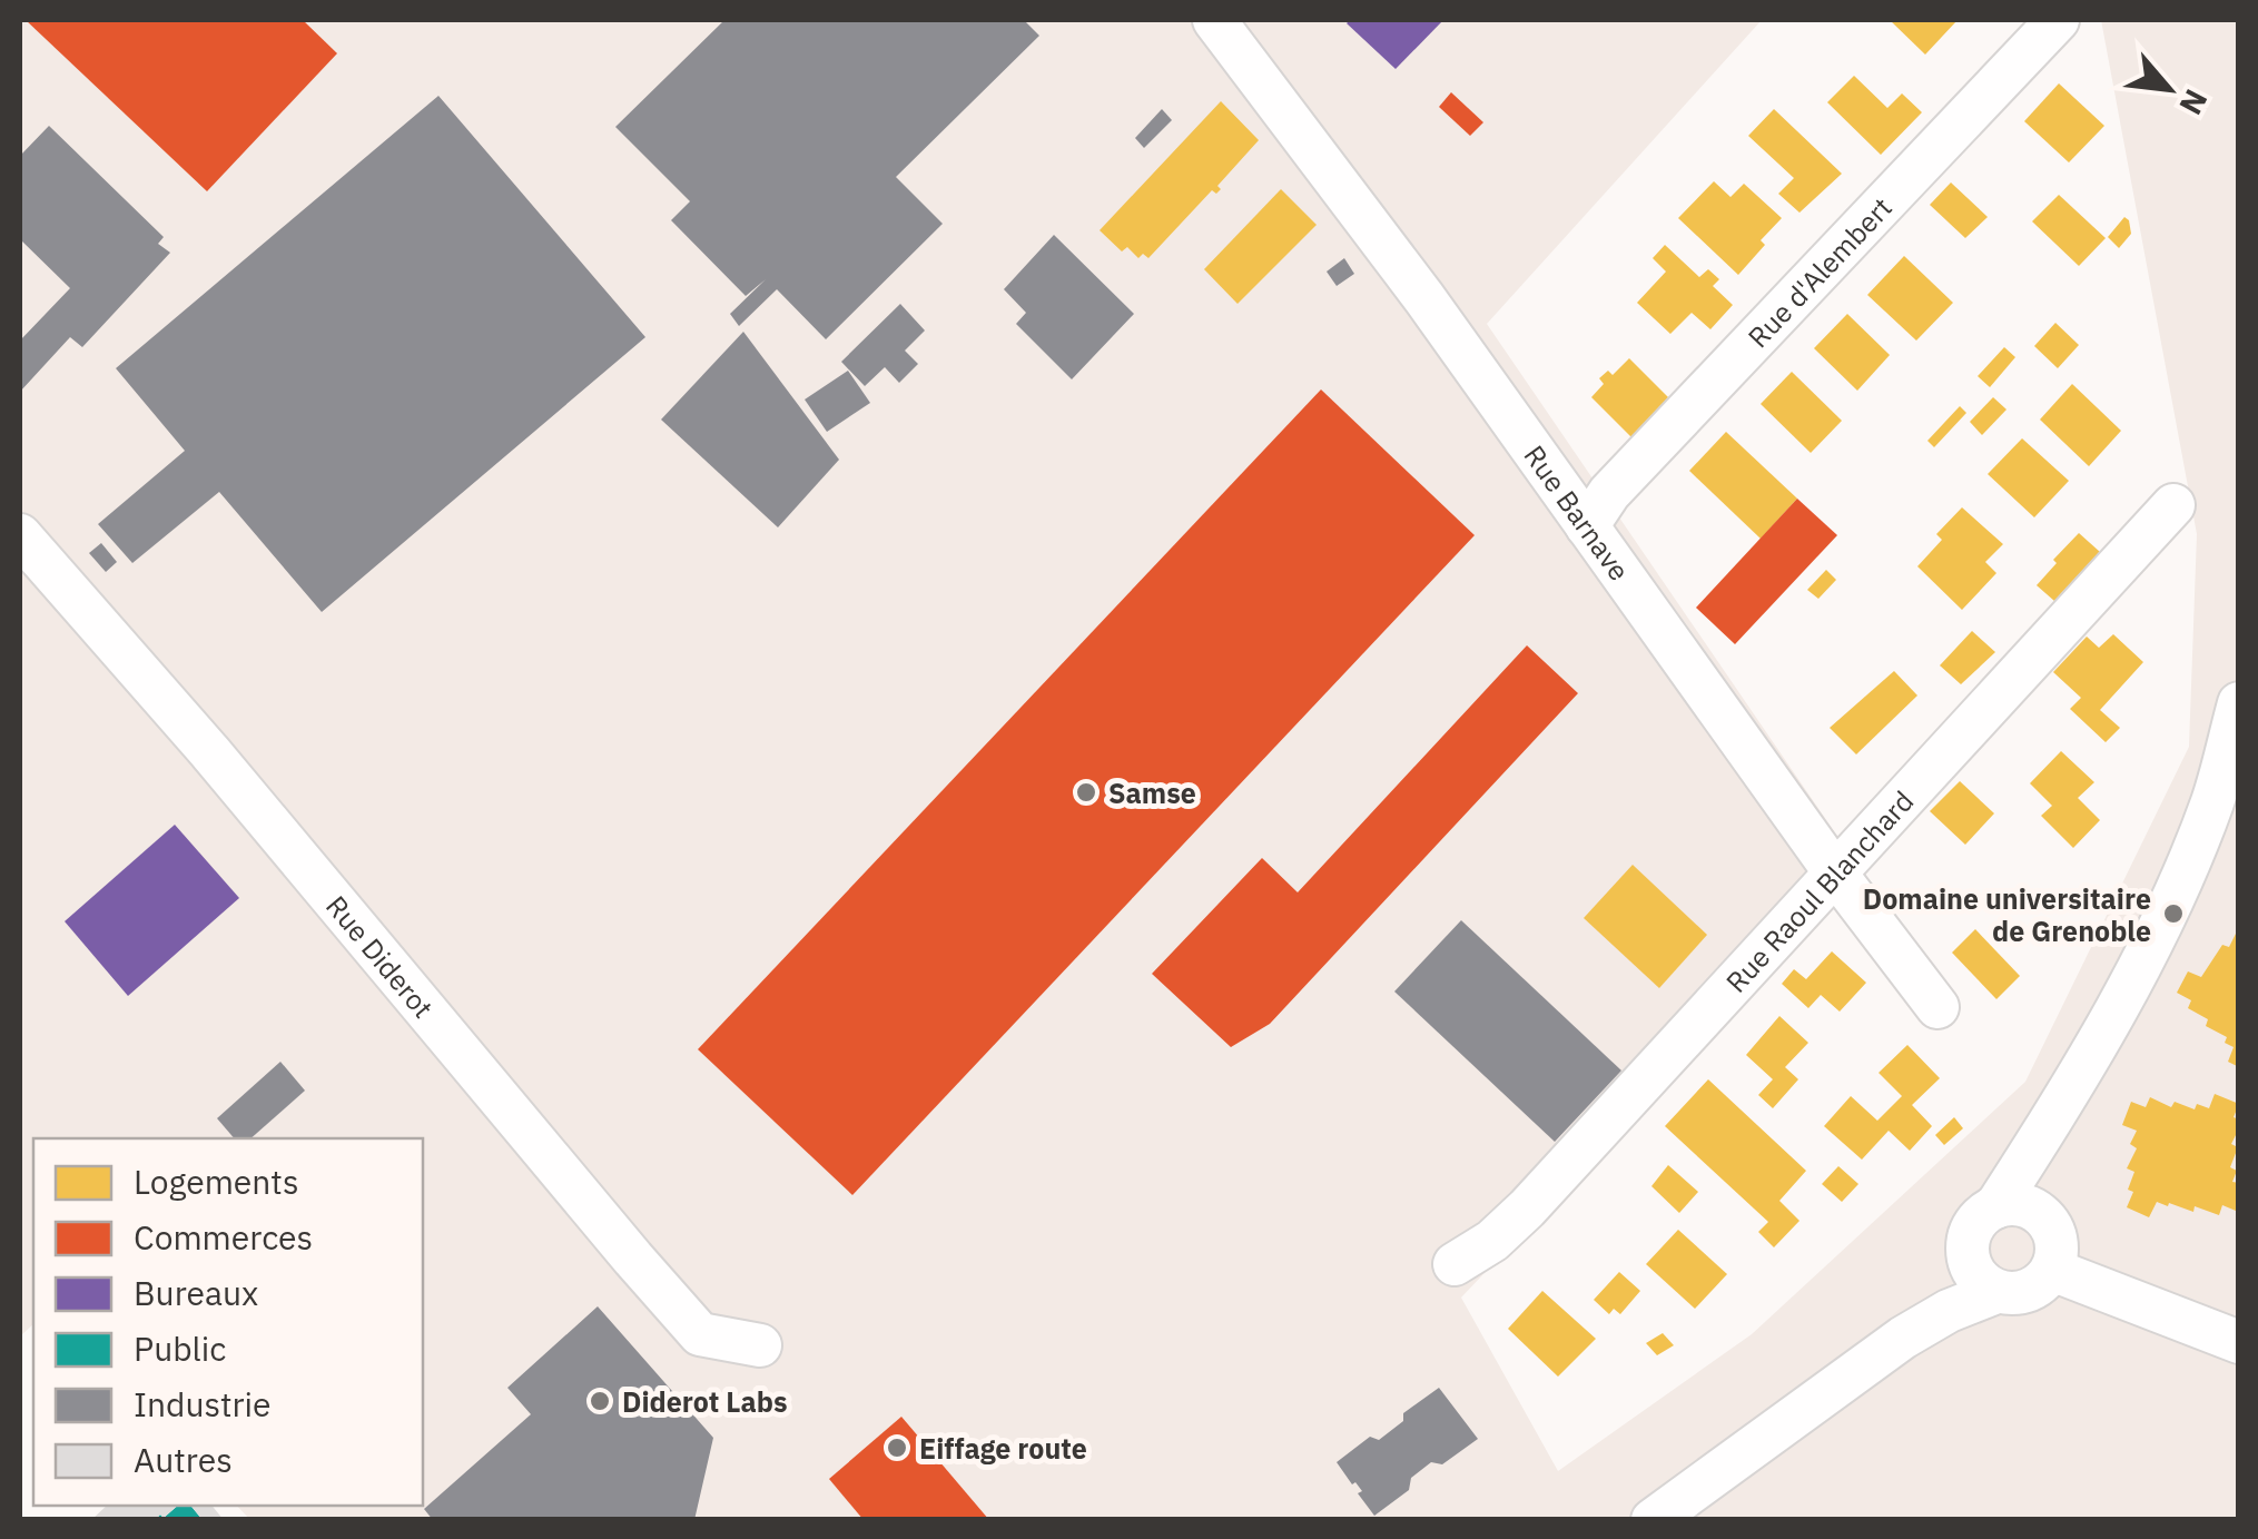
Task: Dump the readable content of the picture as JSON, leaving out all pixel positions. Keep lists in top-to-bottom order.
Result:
{
  "streets": {
    "street": [
      "Rue d'Alembert",
      "Rue Barnave",
      "Rue Raoul Blanchard",
      "Rue Diderot"
    ]
  },
  "crossings": [
    ["Rue d'Alembert", "Rue Barnave"],
    ["Rue Barnave", "Rue Raoul Blanchard"]
  ],
  "places": [
    "Samse",
    "Domaine universitaire de Grenoble",
    "Diderot Labs",
    "Eiffage route"
  ],
  "legend": [
    "Logements",
    "Commerces",
    "Bureaux",
    "Public",
    "Industrie",
    "Autres"
  ],
  "north": "bottom right"
}
